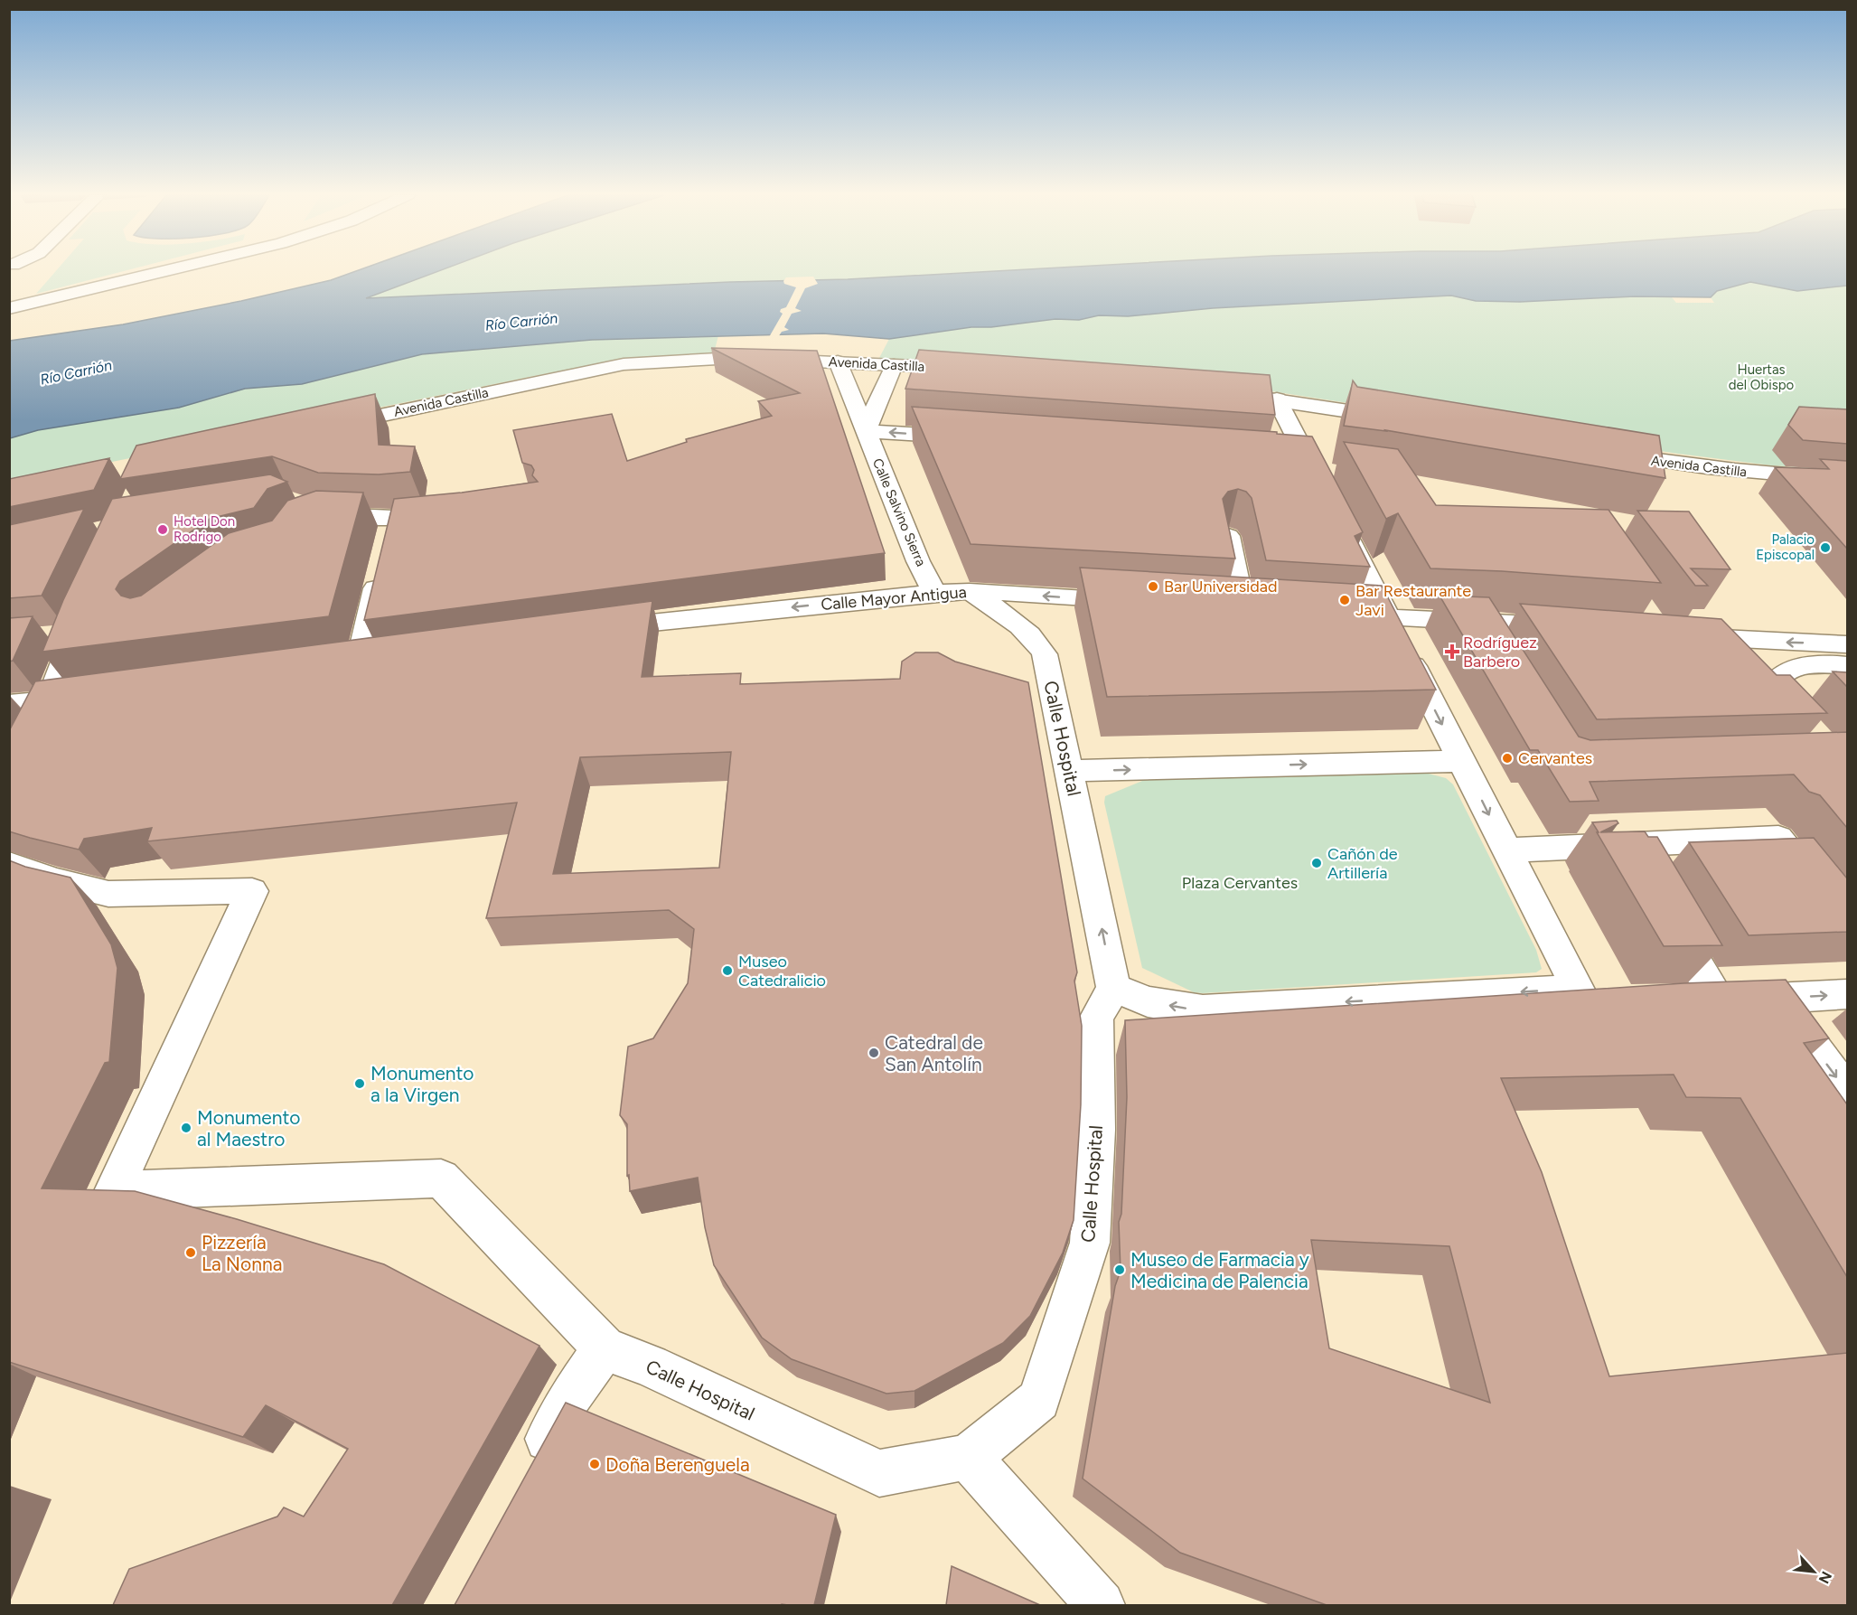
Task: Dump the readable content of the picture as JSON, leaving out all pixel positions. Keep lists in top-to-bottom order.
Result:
{
  "streets": {
    "main road": [
      "Avenida Castilla",
      "Calle Salvino Sierra",
      "Calle Mayor Antigua",
      "Calle Hospital"
    ]
  },
  "crossings": [
    ["Avenida Castilla", "Calle Salvino Sierra"],
    ["Calle Salvino Sierra", "Calle Mayor Antigua"],
    ["Calle Mayor Antigua", "Calle Hospital"]
  ],
  "one_way": ["Calle Mayor Antigua"],
  "water": ["Río Carrión"],
  "parks": ["Huertas del Obispo", "Plaza Cervantes"],
  "places": {
    "other": [
      "Hotel Don Rodrigo",
      "Palacio Episcopal",
      "Bar Universidad",
      "Bar Restaurante Javi",
      "Cervantes",
      "Cañón de Artillería",
      "Museo Catedralicio",
      "Catedral de San Antolín",
      "Monumento a la Virgen",
      "Monumento al Maestro",
      "Pizzería La Nonna",
      "Museo de Farmacia y Medicina de Palencia",
      "Doña Berenguela"
    ],
    "health": ["Rodríguez Barbero"]
  },
  "north": "bottom right"
}
